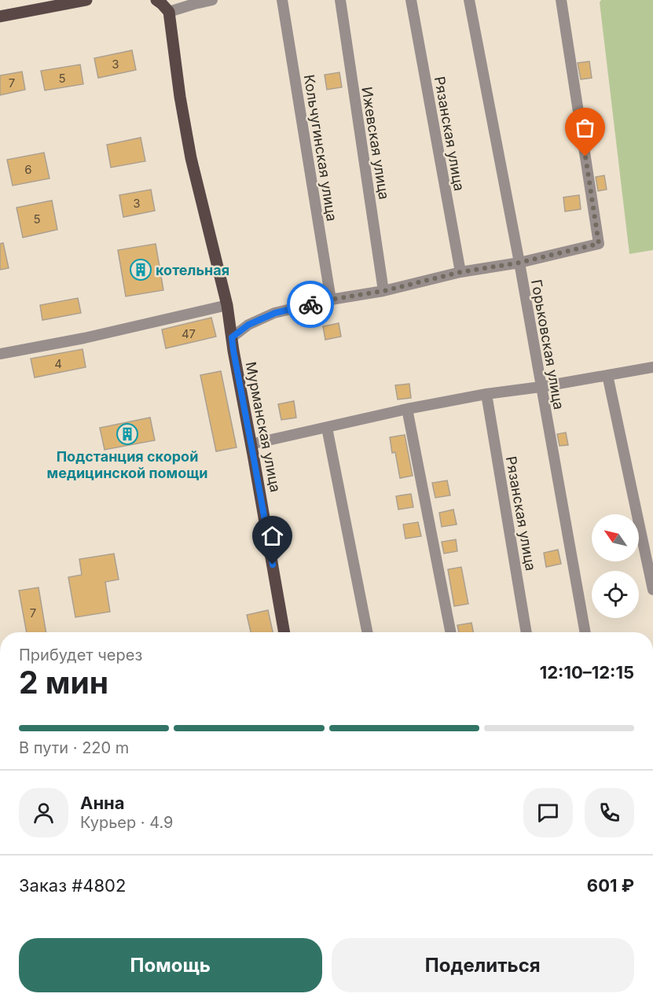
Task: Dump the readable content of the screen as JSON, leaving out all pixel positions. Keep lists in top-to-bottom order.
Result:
{
  "streets": {
    "main road": ["Мурманская улица"],
    "street": [
      "Рязанская улица",
      "Ижевская улица",
      "Кольчугинская улица",
      "Горьковская улица"
    ]
  },
  "places": {
    "building": ["котельная", "Подстанция скорой медицинской помощи"]
  },
  "house_numbers": [
    "3",
    "5",
    "7",
    "6",
    "3",
    "5",
    "47",
    "4",
    "7"
  ],
  "north": "top left",
  "page": {
    "heading": ["2 мин", "Прибудет через", "12:10–12:15"],
    "panel": [
      "Анна",
      "Курьер · 4.9",
      "Заказ #4802",
      "601 ₽"
    ],
    "bar": "В пути · 220 m",
    "buttons": ["Помощь", "Поделиться"]
  }
}
